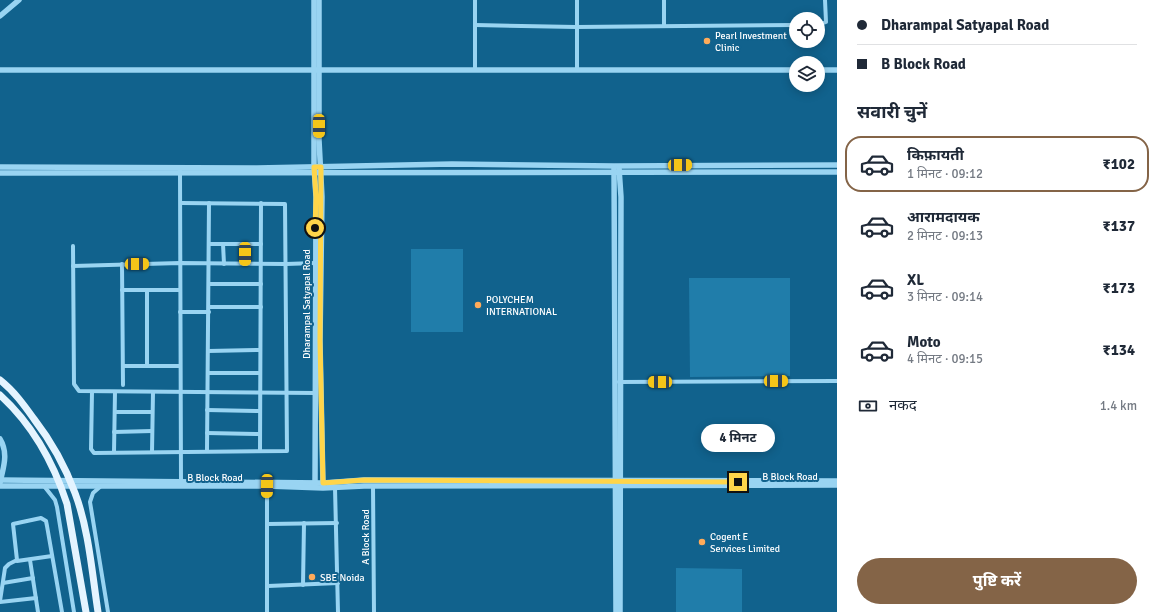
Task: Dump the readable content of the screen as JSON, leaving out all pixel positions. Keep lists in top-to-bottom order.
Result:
{
  "streets": {
    "street": ["Dharampal Satyapal Road", "B Block Road", "A Block Road"]
  },
  "crossings": [
    ["Dharampal Satyapal Road", "B Block Road"],
    ["B Block Road", "A Block Road"]
  ],
  "places": [
    "Pearl Investment Clinic",
    "POLYCHEM INTERNATIONAL",
    "Cogent E Services Limited",
    "SBE Noida"
  ],
  "page": {
    "banner": ["Dharampal Satyapal Road", "B Block Road"],
    "heading": "सवारी चुनें",
    "list": [
      {
        "name": "किफ़ायती",
        "note": "1 मिनट · 09:12",
        "value": "₹102"
      },
      {
        "name": "आरामदायक",
        "note": "2 मिनट · 09:13",
        "value": "₹137"
      },
      {
        "name": "XL",
        "note": "3 मिनट · 09:14",
        "value": "₹173"
      },
      {
        "name": "Moto",
        "note": "4 मिनट · 09:15",
        "value": "₹134"
      }
    ],
    "pay": ["नकद", "1.4 km"],
    "bubble": "4 मिनट",
    "buttons": "पुष्टि करें"
  }
}
